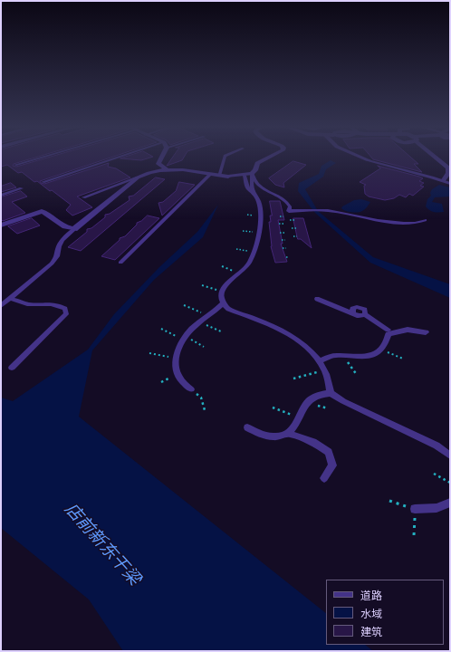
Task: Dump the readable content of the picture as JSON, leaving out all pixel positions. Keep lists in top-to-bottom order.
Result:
{
  "water": ["店前新东干梁"],
  "legend": ["道路", "水域", "建筑"]
}
